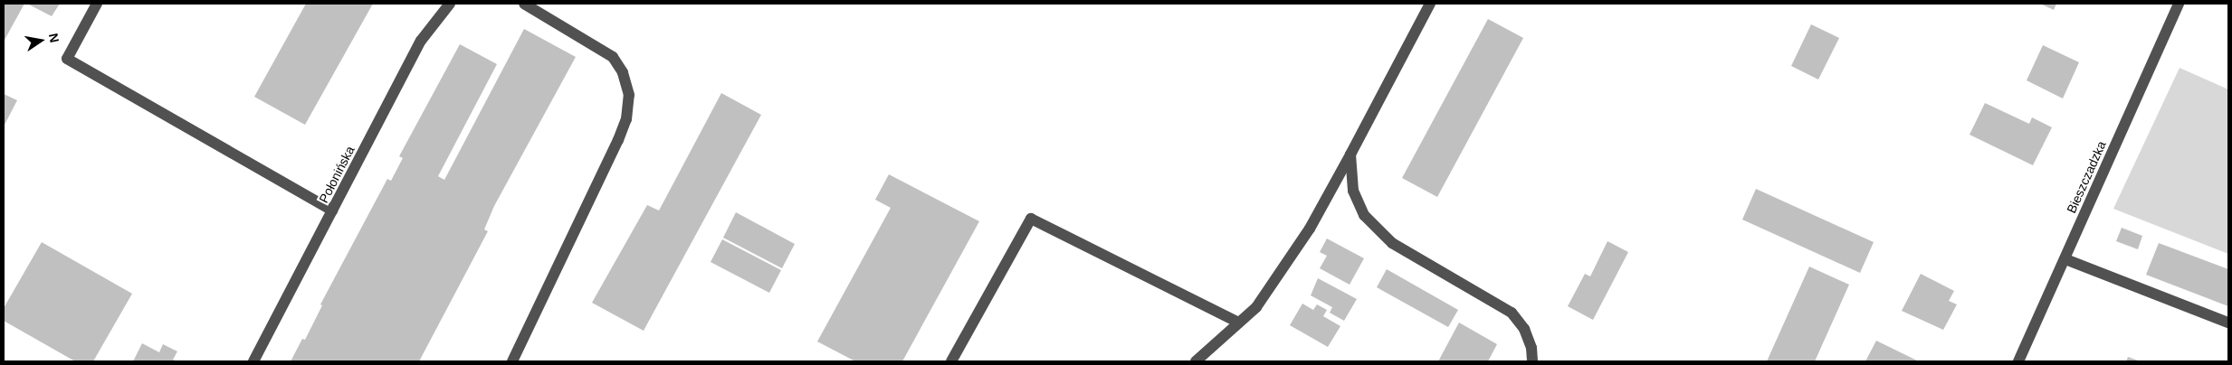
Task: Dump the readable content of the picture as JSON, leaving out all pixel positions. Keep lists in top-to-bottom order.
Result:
{
  "streets": {
    "street": ["Połonińska", "Bieszczadzka"]
  },
  "north": "right"
}
